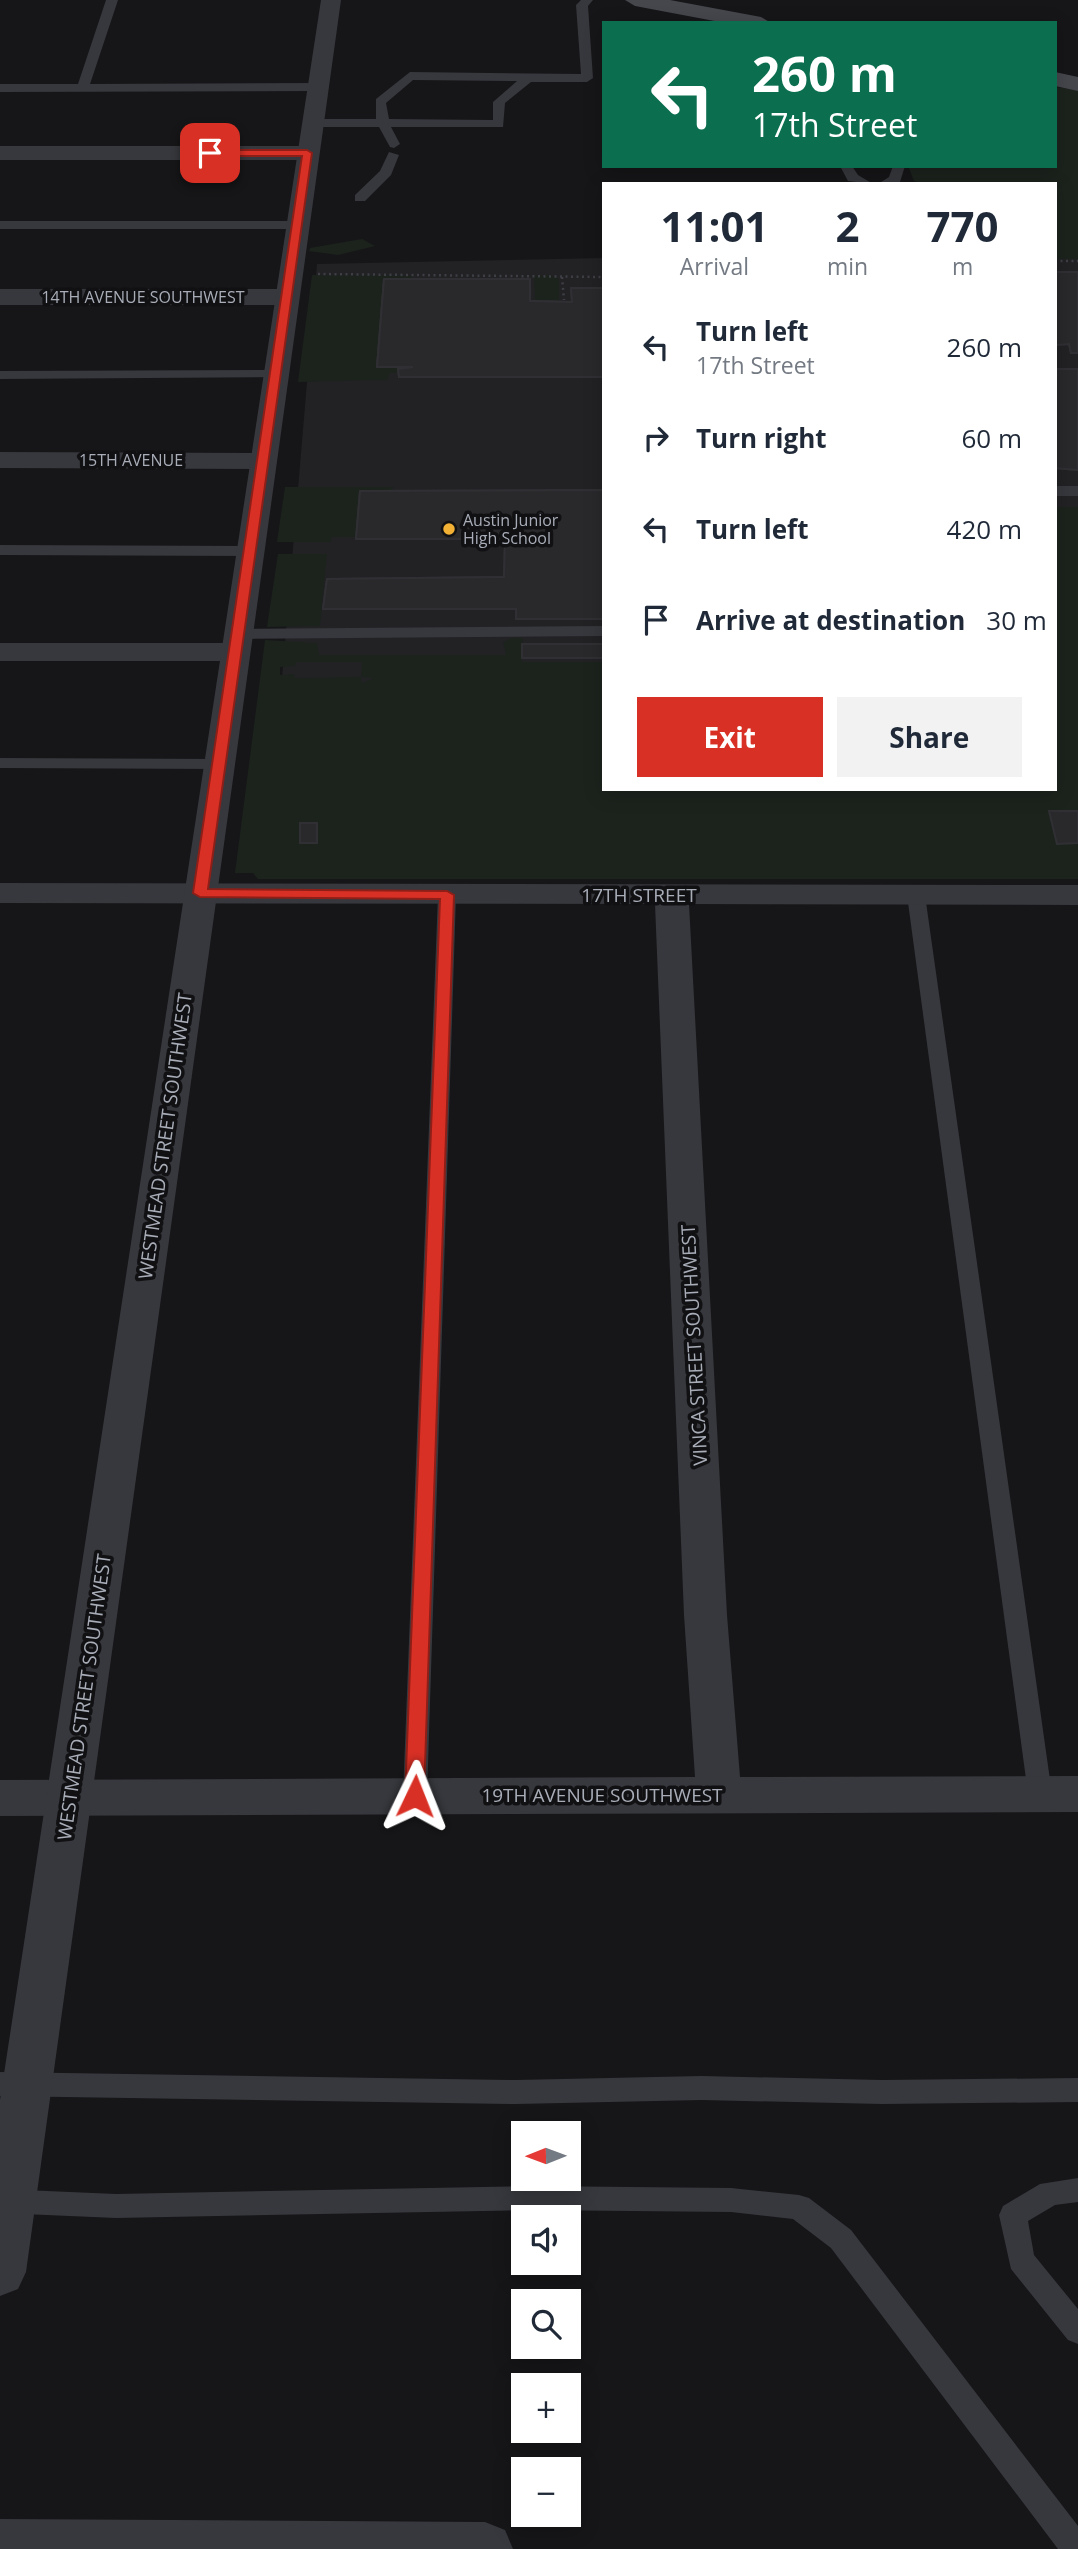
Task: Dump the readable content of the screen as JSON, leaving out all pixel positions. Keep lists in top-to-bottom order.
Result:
{
  "streets": {
    "street": [
      "14TH AVENUE SOUTHWEST",
      "15TH AVENUE",
      "17TH STREET",
      "WESTMEAD STREET SOUTHWEST",
      "VINCA STREET SOUTHWEST",
      "19TH AVENUE SOUTHWEST"
    ]
  },
  "crossings": [
    ["14TH AVENUE SOUTHWEST", "WESTMEAD STREET SOUTHWEST"],
    ["15TH AVENUE", "WESTMEAD STREET SOUTHWEST"],
    ["17TH STREET", "WESTMEAD STREET SOUTHWEST"],
    ["17TH STREET", "VINCA STREET SOUTHWEST"],
    ["WESTMEAD STREET SOUTHWEST", "19TH AVENUE SOUTHWEST"],
    ["VINCA STREET SOUTHWEST", "19TH AVENUE SOUTHWEST"]
  ],
  "places": ["Austin Junior High School"],
  "north": "left",
  "page": {
    "turn": ["260 m", "17th Street"],
    "eta": [
      "11:01",
      "Arrival",
      "2",
      "min",
      "770",
      "m"
    ],
    "list": [
      {
        "name": "Turn left",
        "note": "17th Street",
        "value": "260 m"
      },
      {
        "name": "Turn right",
        "value": "60 m"
      },
      {
        "name": "Turn left",
        "value": "420 m"
      },
      {
        "name": "Arrive at destination",
        "value": "30 m"
      }
    ],
    "buttons": ["Exit", "Share"],
    "map_buttons": ["+", "−"]
  }
}
